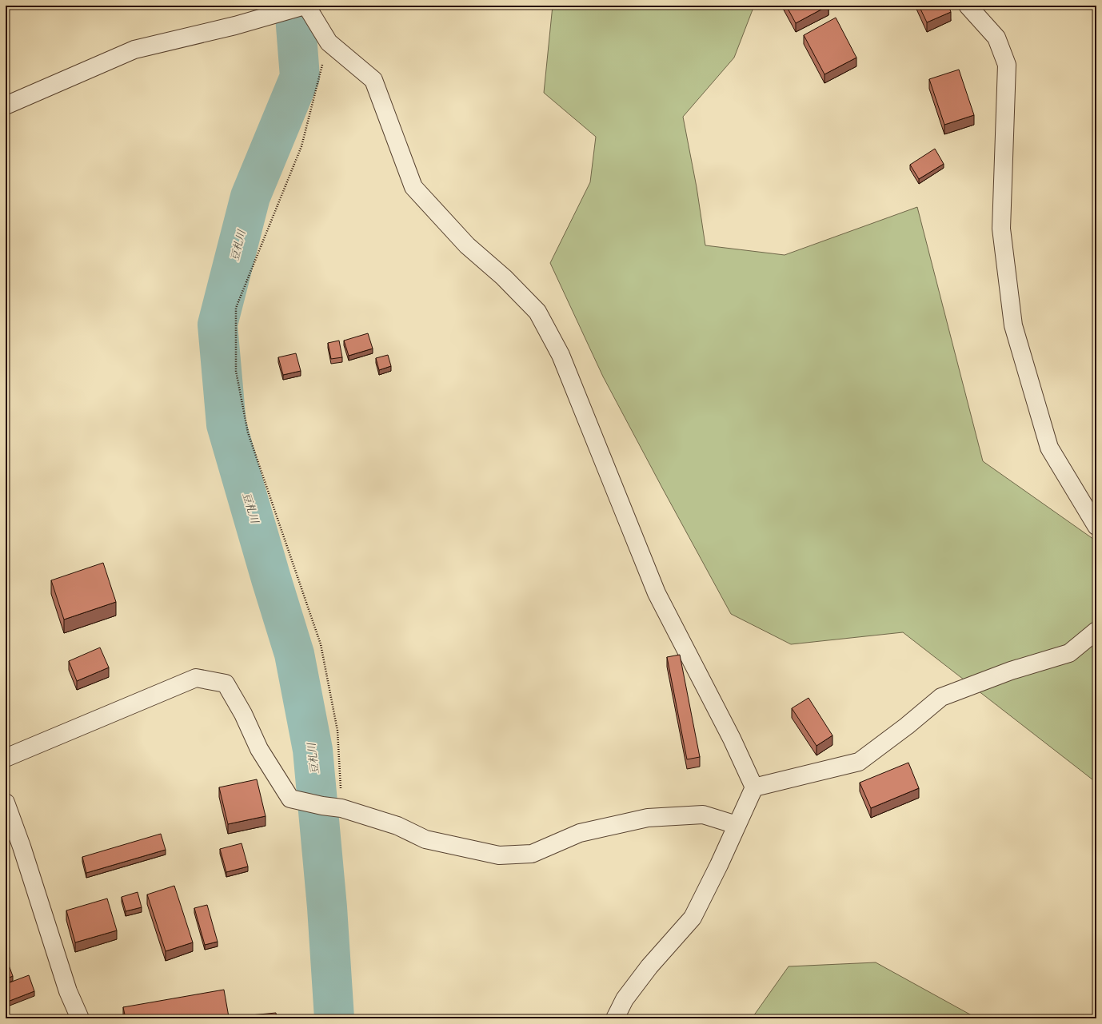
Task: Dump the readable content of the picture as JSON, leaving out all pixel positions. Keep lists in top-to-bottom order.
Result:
{
  "water": ["豆札川"]
}
